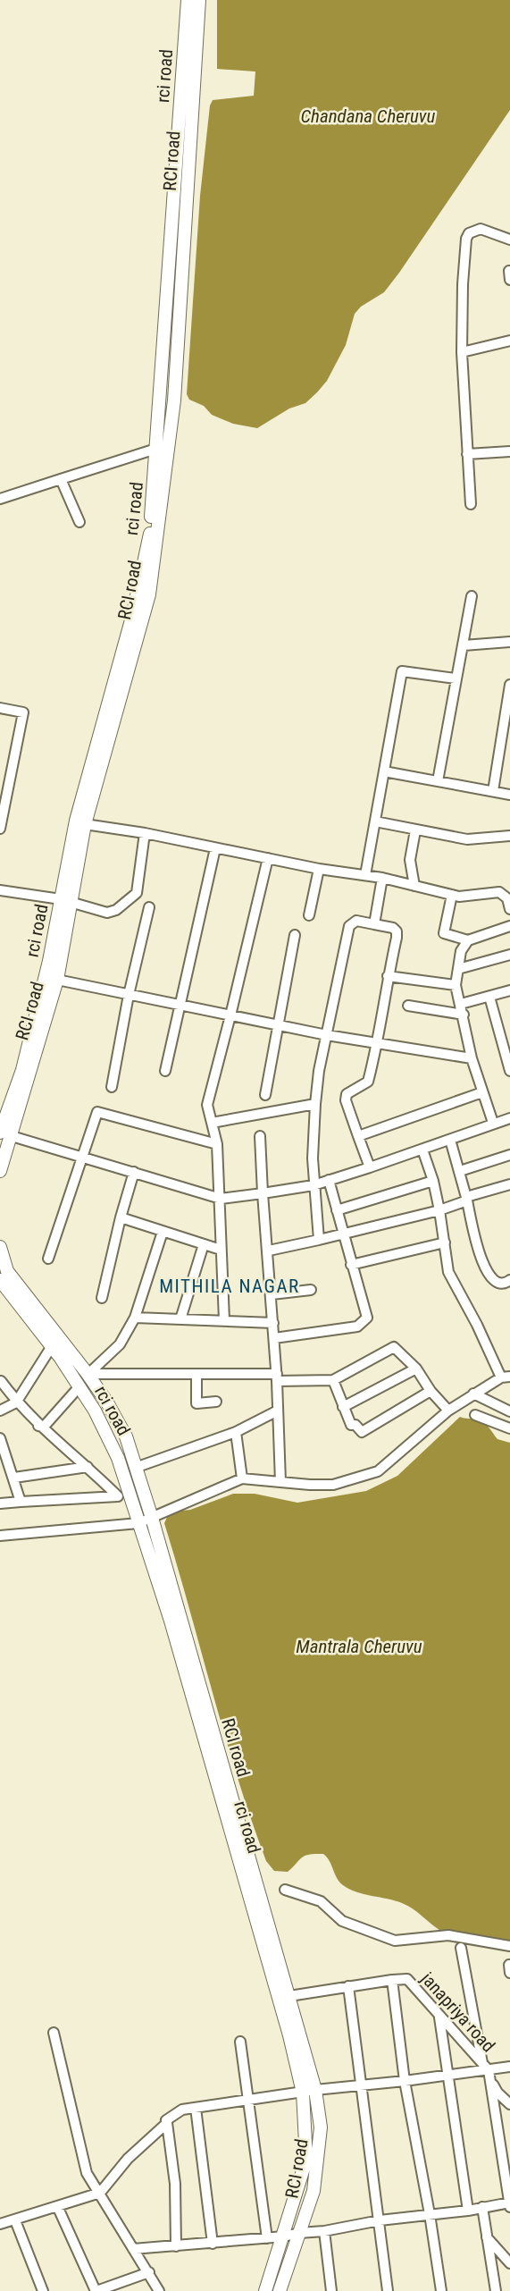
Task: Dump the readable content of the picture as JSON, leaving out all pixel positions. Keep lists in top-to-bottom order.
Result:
{
  "streets": {
    "main road": ["rci road", "RCI road"],
    "street": ["janapriya road"]
  },
  "crossings": [
    ["rci road", "RCI road"]
  ],
  "districts": ["MITHILA NAGAR"],
  "water": ["Chandana Cheruvu", "Mantrala Cheruvu"]
}
